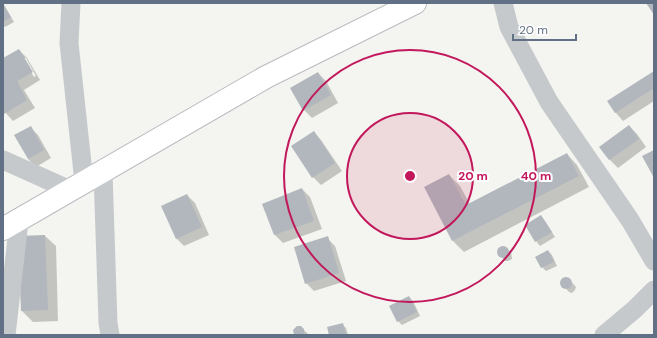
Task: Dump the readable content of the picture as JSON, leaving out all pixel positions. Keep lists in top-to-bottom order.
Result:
{
  "scale_bar": "20 m",
  "rings": ["20 m", "40 m"]
}
